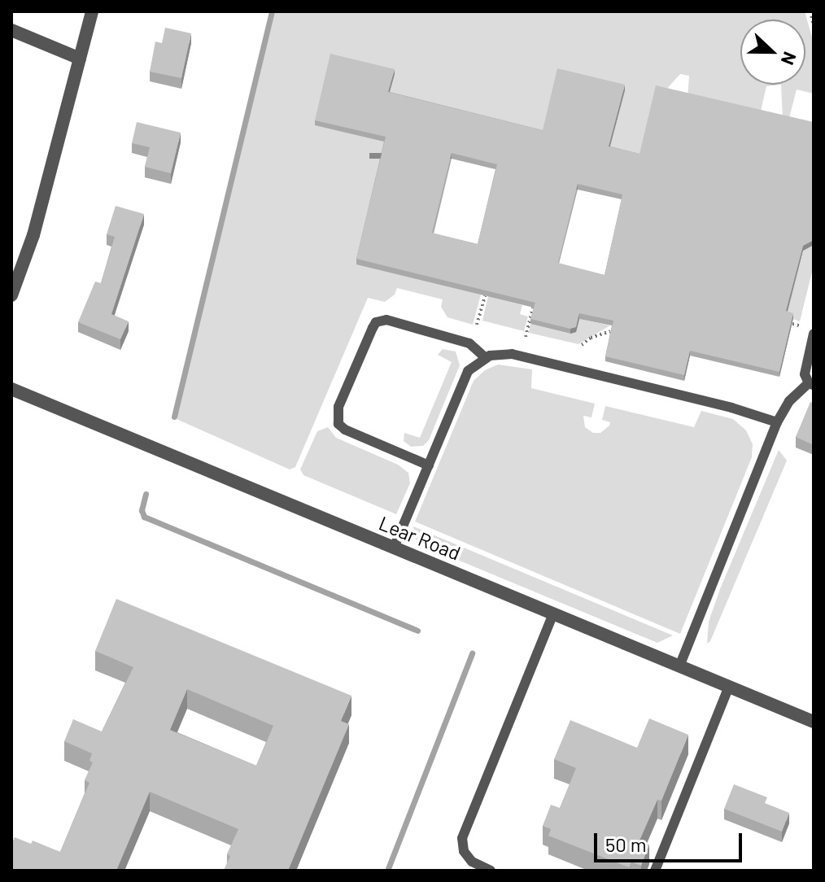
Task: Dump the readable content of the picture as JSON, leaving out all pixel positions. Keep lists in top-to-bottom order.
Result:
{
  "streets": {
    "street": ["Lear Road"]
  },
  "scale_bar": "50 m",
  "north": "right"
}
